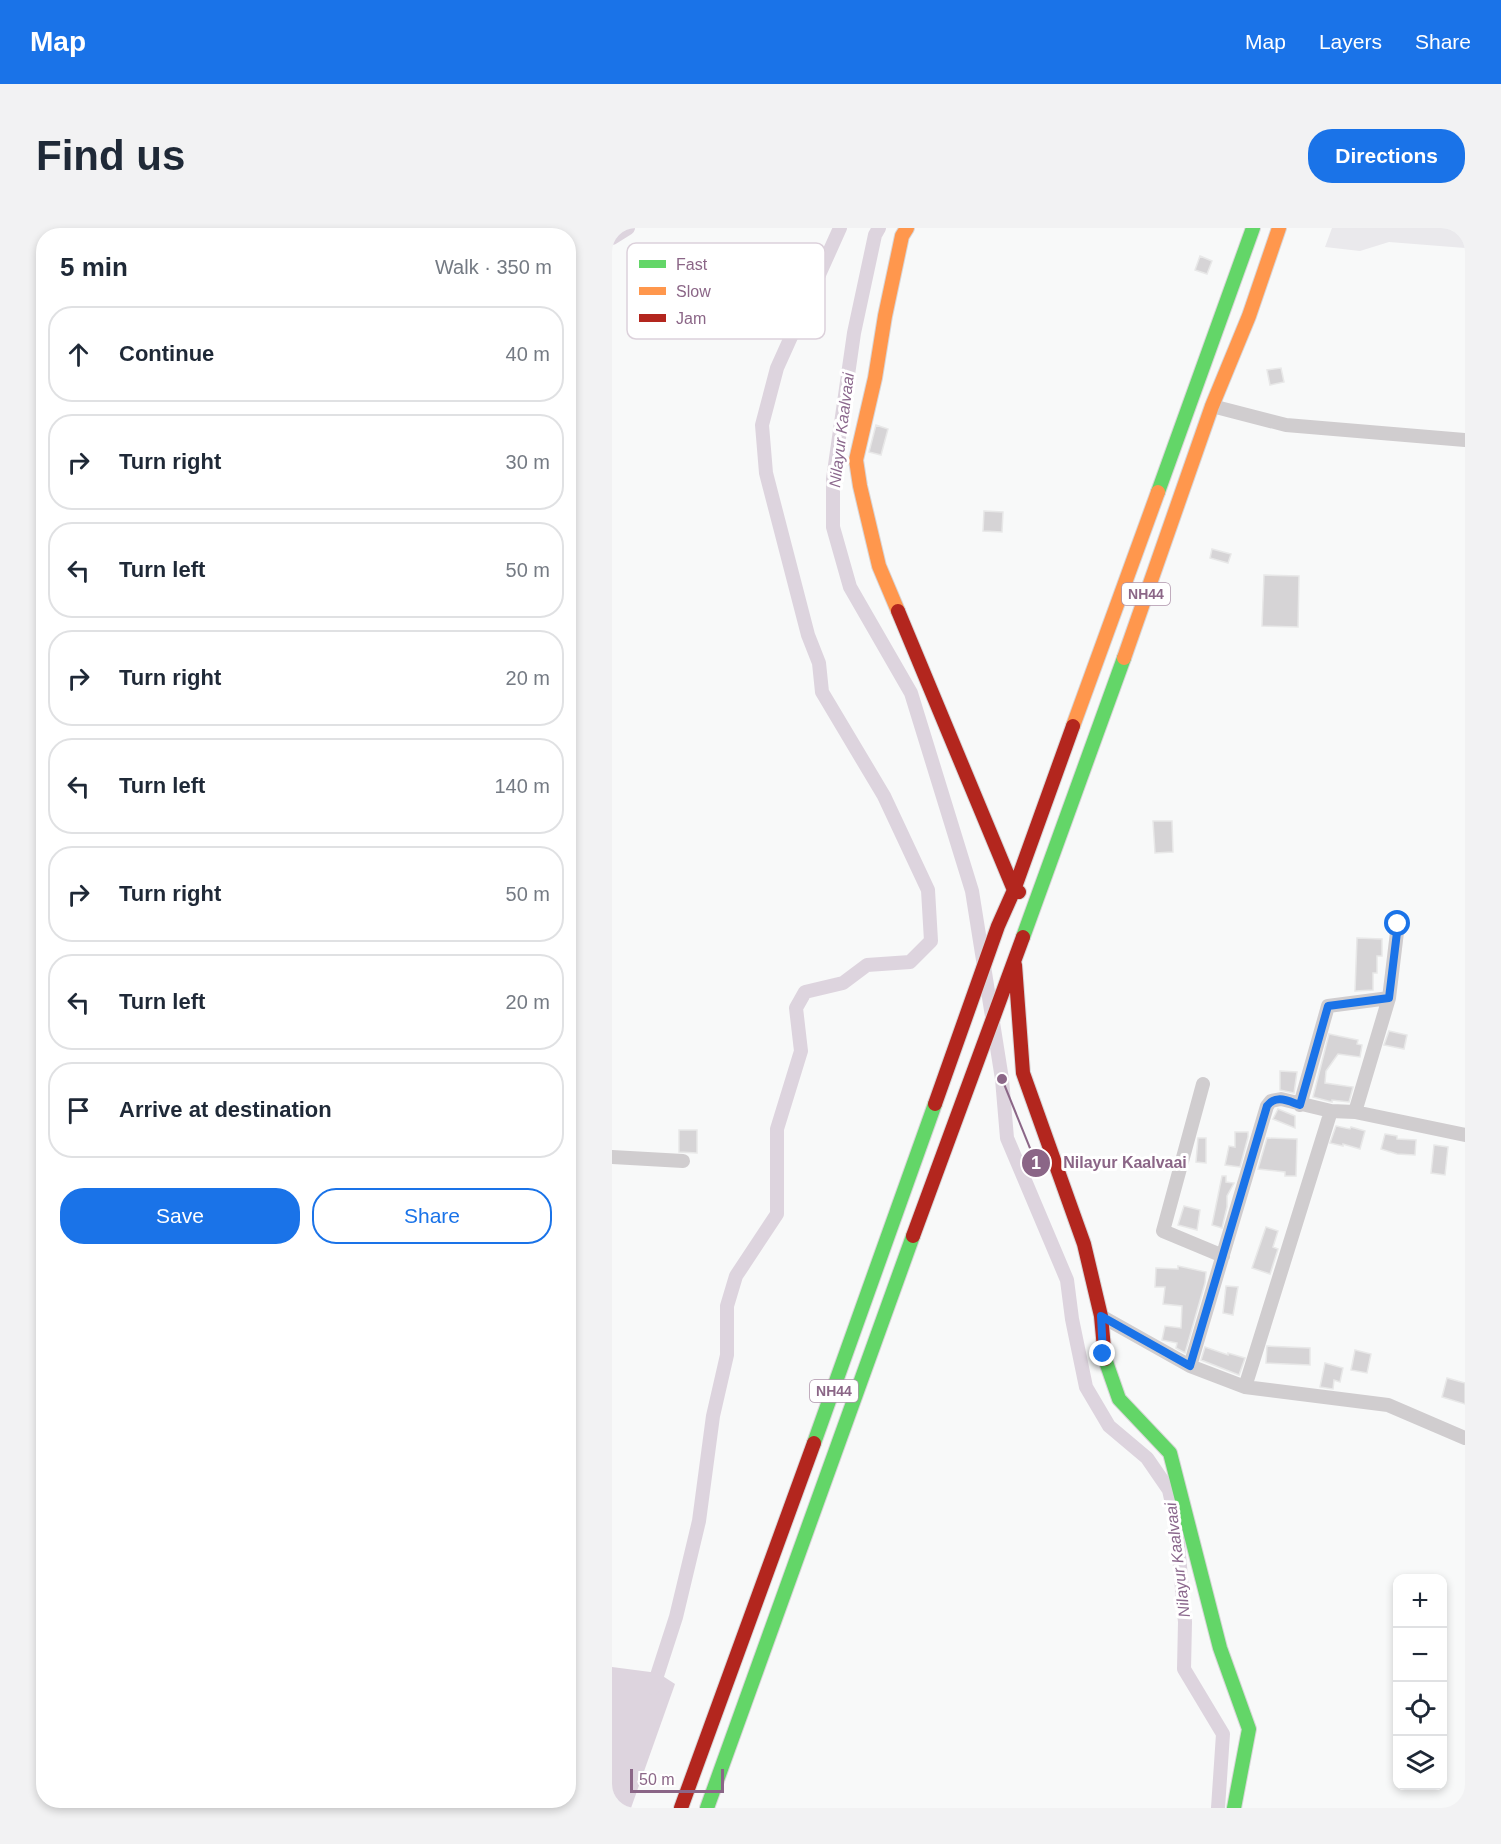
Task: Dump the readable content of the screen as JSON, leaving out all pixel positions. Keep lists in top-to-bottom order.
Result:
{
  "streets": {
    "main road": ["NH44"]
  },
  "water": ["Nilayur Kaalvaai"],
  "places": ["Nilayur Kaalvaai"],
  "legend": ["Fast", "Slow", "Jam"],
  "scale_bar": "50 m",
  "page": {
    "header": "Map",
    "nav": ["Map", "Layers", "Share"],
    "buttons": [
      "Directions",
      ["Save", "Share"]
    ],
    "title": "Find us",
    "heading": ["5 min", "Walk · 350 m"],
    "list": [
      ["Continue", "40 m"],
      ["Turn right", "30 m"],
      ["Turn left", "50 m"],
      ["Turn right", "20 m"],
      ["Turn left", "140 m"],
      ["Turn right", "50 m"],
      ["Turn left", "20 m"],
      "Arrive at destination"
    ],
    "map_buttons": ["+", "−"],
    "scale": "50 m"
  }
}
